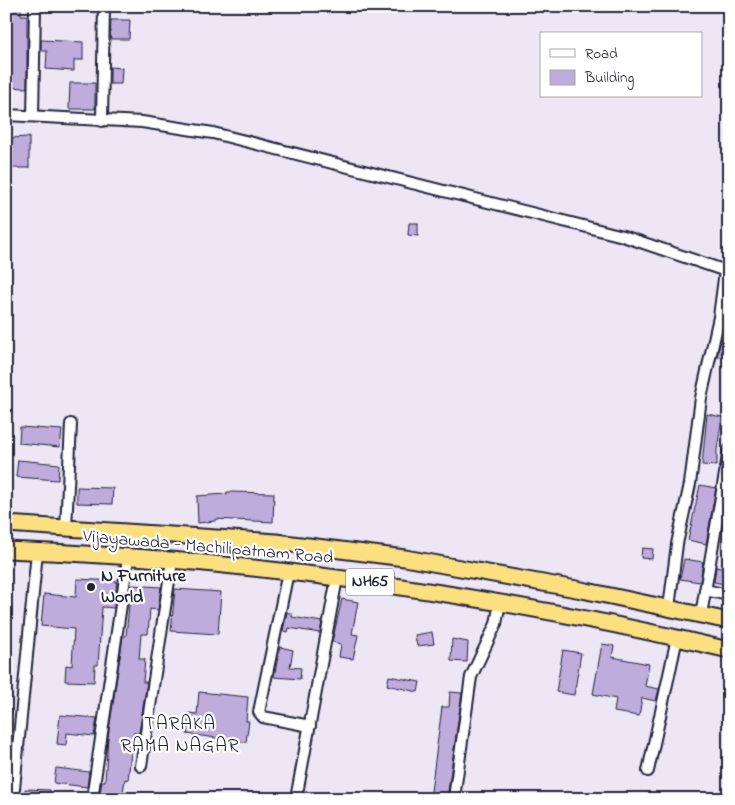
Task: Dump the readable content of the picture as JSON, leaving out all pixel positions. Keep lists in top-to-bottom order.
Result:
{
  "streets": {
    "highway": ["Vijayawada - Machilipatnam Road", "NH65"]
  },
  "districts": ["TARAKA RAMA NAGAR"],
  "places": ["N Furniture World"],
  "legend": ["Road", "Building"]
}
